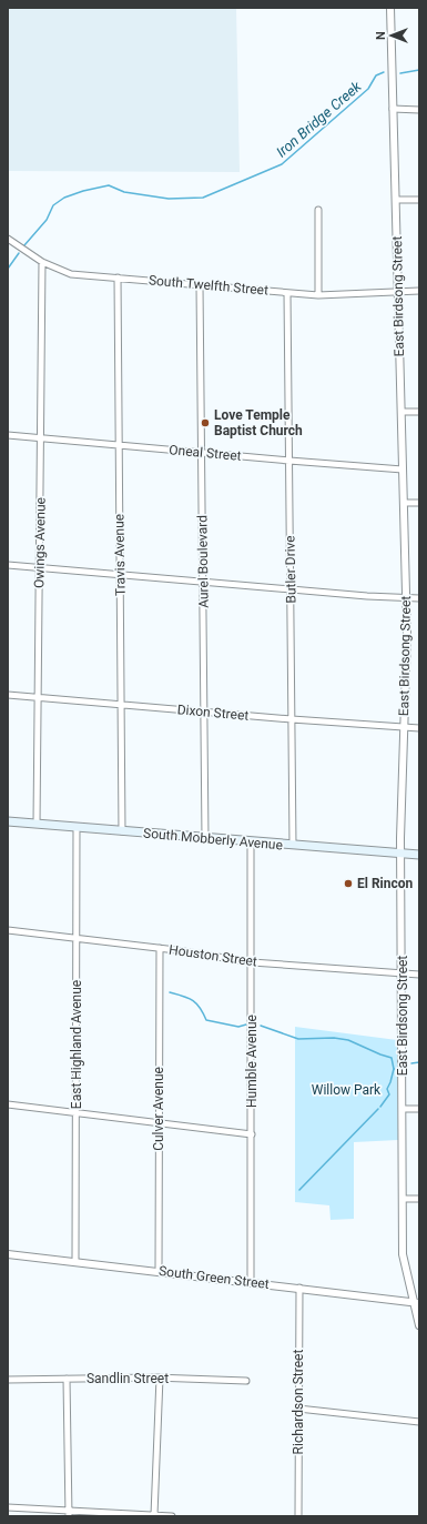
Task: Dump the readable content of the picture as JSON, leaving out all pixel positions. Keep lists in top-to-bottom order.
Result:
{
  "streets": {
    "main road": ["South Mobberly Avenue"],
    "street": [
      "South Twelfth Street",
      "East Birdsong Street",
      "Oneal Street",
      "Owings Avenue",
      "Travis Avenue",
      "Aurel Boulevard",
      "Butler Drive",
      "Dixon Street",
      "Houston Street",
      "East Highland Avenue",
      "Humble Avenue",
      "Culver Avenue",
      "South Green Street",
      "Sandlin Street",
      "Richardson Street"
    ]
  },
  "crossings": [
    ["South Twelfth Street", "East Birdsong Street"],
    ["South Twelfth Street", "Owings Avenue"],
    ["South Twelfth Street", "Travis Avenue"],
    ["South Twelfth Street", "Aurel Boulevard"],
    ["South Twelfth Street", "Butler Drive"],
    ["East Birdsong Street", "Oneal Street"],
    ["East Birdsong Street", "Dixon Street"],
    ["East Birdsong Street", "South Mobberly Avenue"],
    ["East Birdsong Street", "Houston Street"],
    ["East Birdsong Street", "South Green Street"],
    ["Oneal Street", "Owings Avenue"],
    ["Oneal Street", "Travis Avenue"],
    ["Oneal Street", "Aurel Boulevard"],
    ["Oneal Street", "Butler Drive"],
    ["Owings Avenue", "Dixon Street"],
    ["Owings Avenue", "South Mobberly Avenue"],
    ["Travis Avenue", "Dixon Street"],
    ["Travis Avenue", "South Mobberly Avenue"],
    ["Aurel Boulevard", "Dixon Street"],
    ["Aurel Boulevard", "South Mobberly Avenue"],
    ["Butler Drive", "Dixon Street"],
    ["Butler Drive", "South Mobberly Avenue"],
    ["South Mobberly Avenue", "East Highland Avenue"],
    ["South Mobberly Avenue", "Humble Avenue"],
    ["Houston Street", "East Highland Avenue"],
    ["Houston Street", "Humble Avenue"],
    ["Houston Street", "Culver Avenue"],
    ["East Highland Avenue", "South Green Street"],
    ["Humble Avenue", "South Green Street"],
    ["Culver Avenue", "South Green Street"],
    ["South Green Street", "Richardson Street"]
  ],
  "water": ["Iron Bridge Creek"],
  "parks": ["Willow Park"],
  "places": ["Love Temple Baptist Church", "El Rincon"],
  "north": "left"
}
